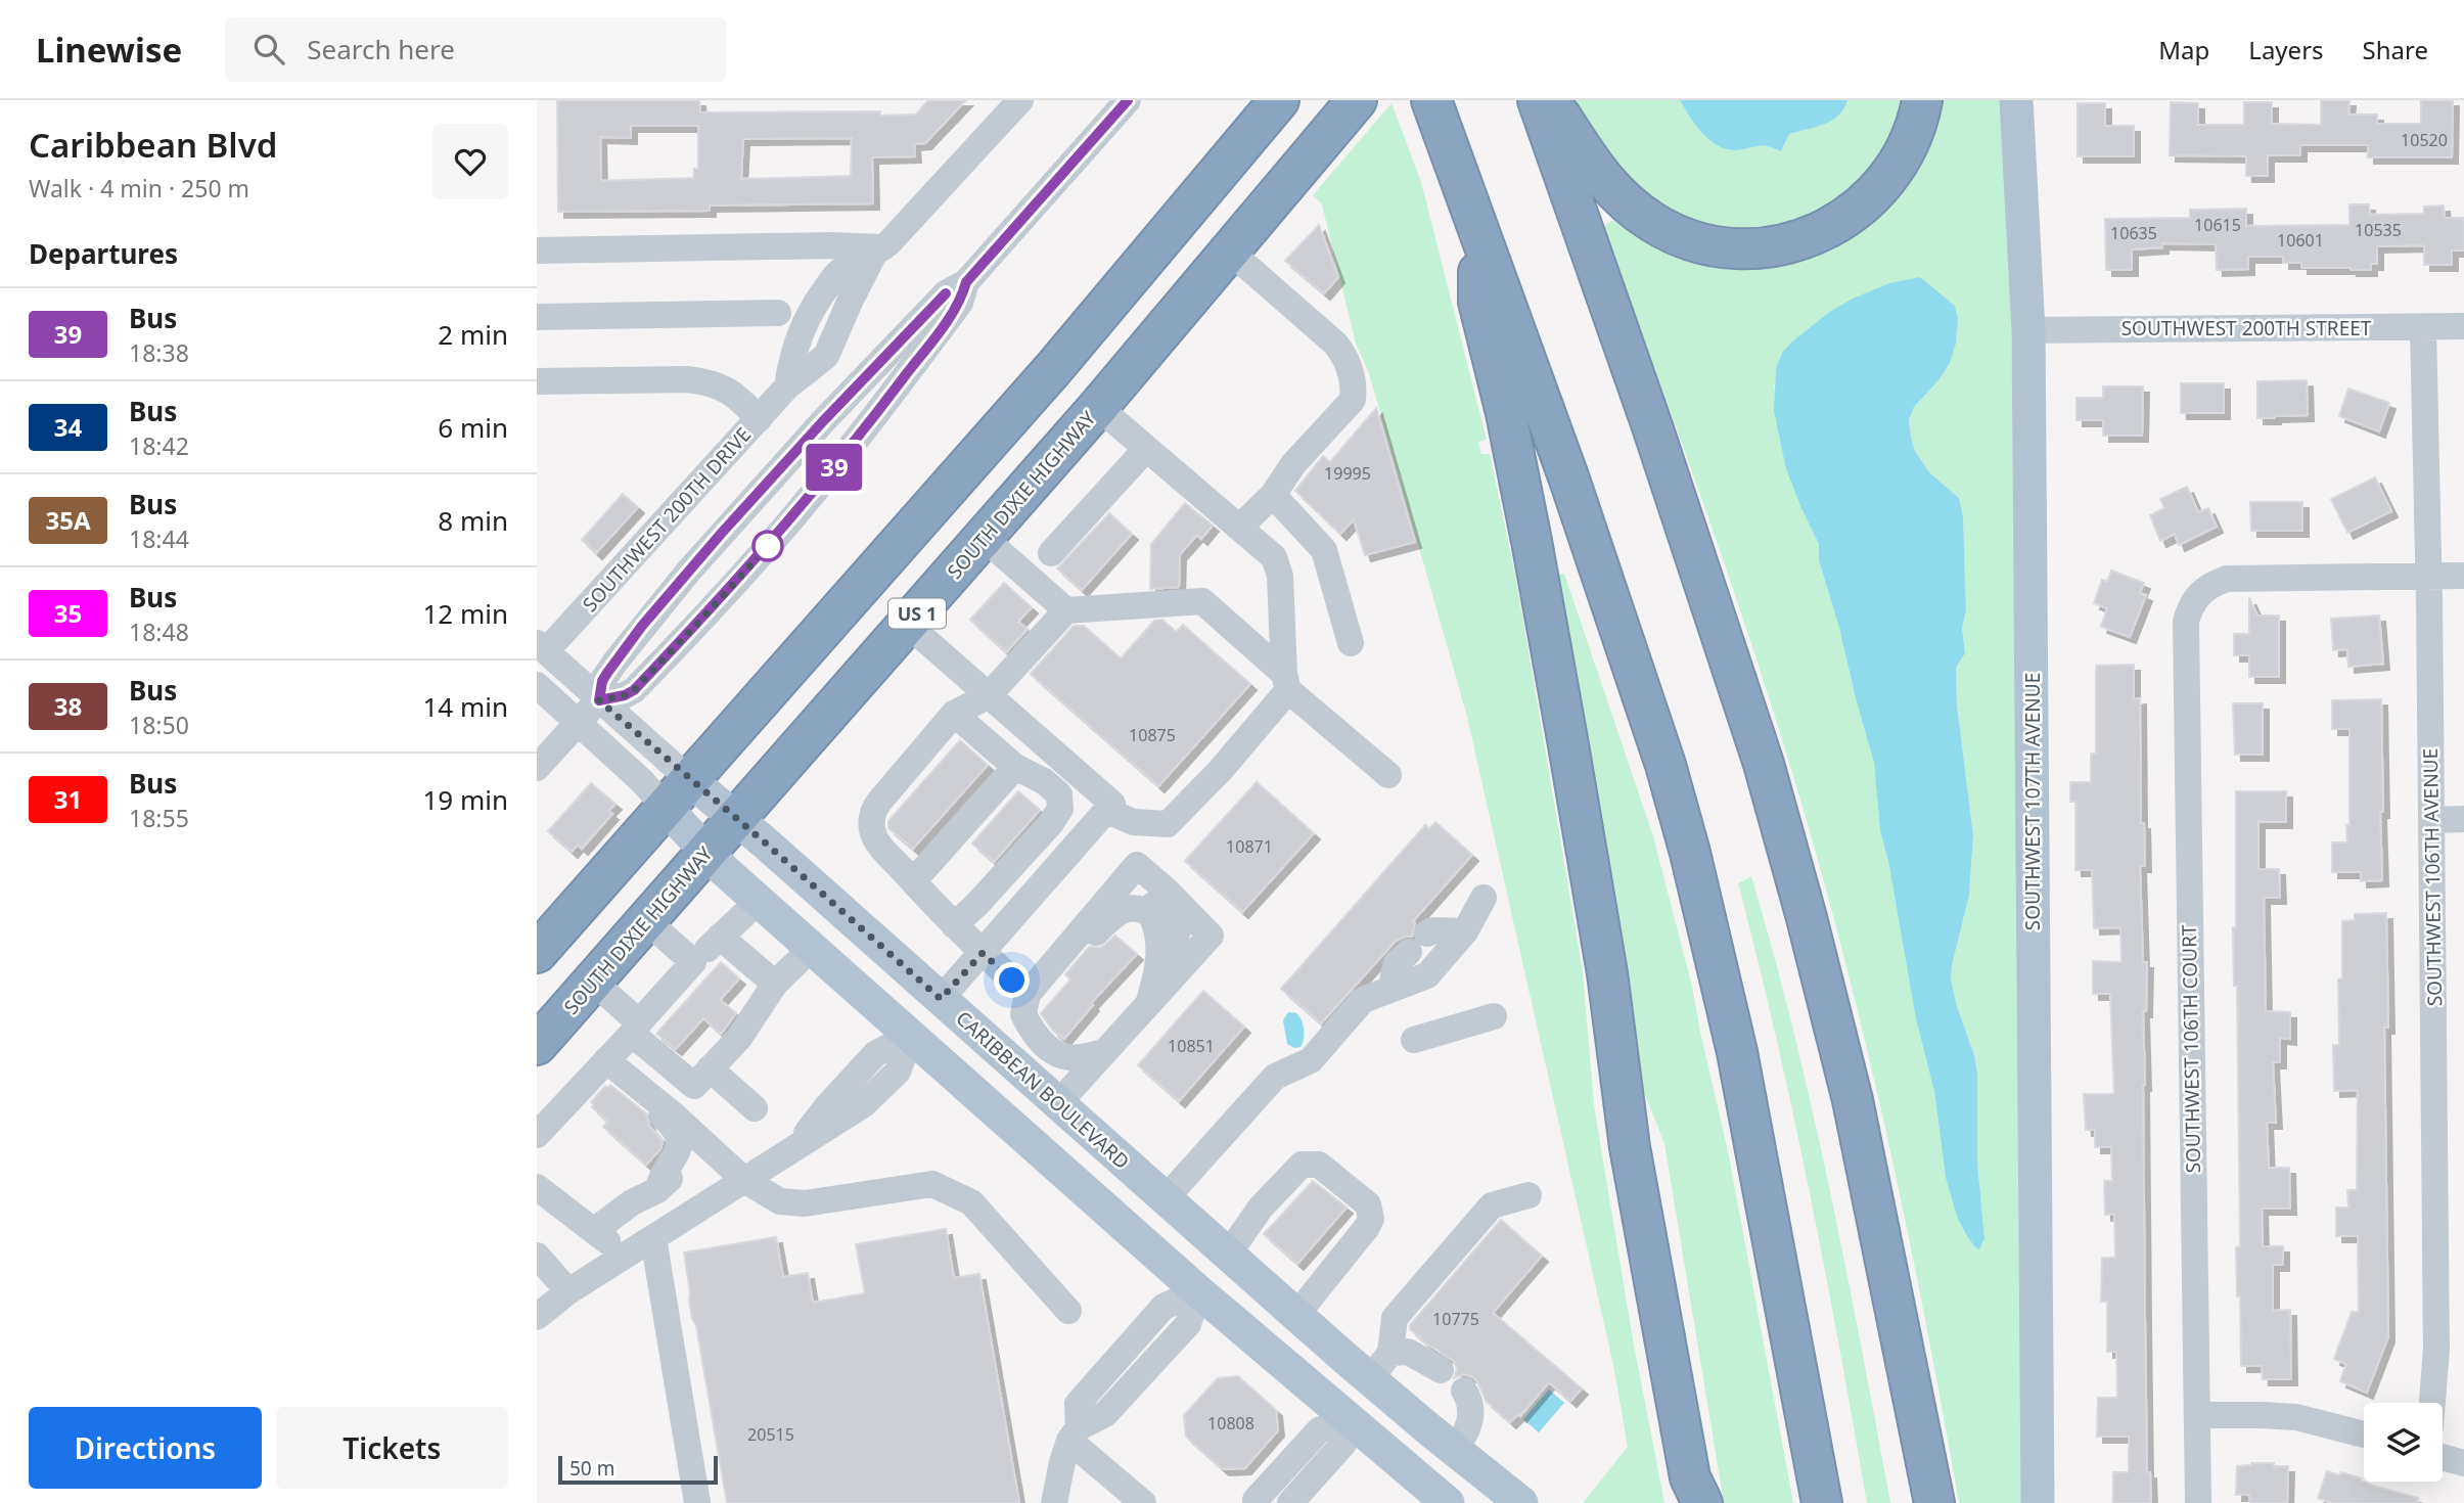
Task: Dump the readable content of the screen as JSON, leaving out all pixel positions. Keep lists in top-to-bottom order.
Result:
{
  "streets": {
    "highway": ["SOUTH DIXIE HIGHWAY", "US 1"],
    "main road": ["SOUTHWEST 107TH AVENUE", "CARIBBEAN BOULEVARD"],
    "street": [
      "SOUTHWEST 200TH STREET",
      "SOUTHWEST 200TH DRIVE",
      "SOUTHWEST 106TH AVENUE",
      "SOUTHWEST 106TH COURT"
    ]
  },
  "crossings": [
    ["SOUTHWEST 200TH STREET", "SOUTHWEST 107TH AVENUE"],
    ["SOUTHWEST 200TH STREET", "SOUTHWEST 106TH AVENUE"],
    ["SOUTH DIXIE HIGHWAY", "CARIBBEAN BOULEVARD"],
    ["SOUTHWEST 200TH DRIVE", "CARIBBEAN BOULEVARD"],
    ["US 1", "CARIBBEAN BOULEVARD"],
    ["SOUTHWEST 106TH AVENUE", "SOUTHWEST 106TH COURT"]
  ],
  "lines": ["bus line 39"],
  "house_numbers": [
    "10520",
    "10615",
    "10535",
    "10635",
    "10601",
    "19995",
    "10875",
    "10871",
    "10851",
    "10775",
    "10808",
    "20515"
  ],
  "scale_bar": "50 m",
  "page": {
    "header": "Linewise",
    "search": "Search here",
    "nav": ["Map", "Layers", "Share"],
    "heading": [
      ["Caribbean Blvd", "Walk · 4 min · 250 m"],
      "Departures"
    ],
    "on_map": "39",
    "list": [
      {
        "mark": "39",
        "name": "Bus",
        "note": "18:38",
        "value": "2 min"
      },
      {
        "mark": "34",
        "name": "Bus",
        "note": "18:42",
        "value": "6 min"
      },
      {
        "mark": "35A",
        "name": "Bus",
        "note": "18:44",
        "value": "8 min"
      },
      {
        "mark": "35",
        "name": "Bus",
        "note": "18:48",
        "value": "12 min"
      },
      {
        "mark": "38",
        "name": "Bus",
        "note": "18:50",
        "value": "14 min"
      },
      {
        "mark": "31",
        "name": "Bus",
        "note": "18:55",
        "value": "19 min"
      }
    ],
    "buttons": ["Directions", "Tickets"],
    "scale": "50 m"
  }
}
